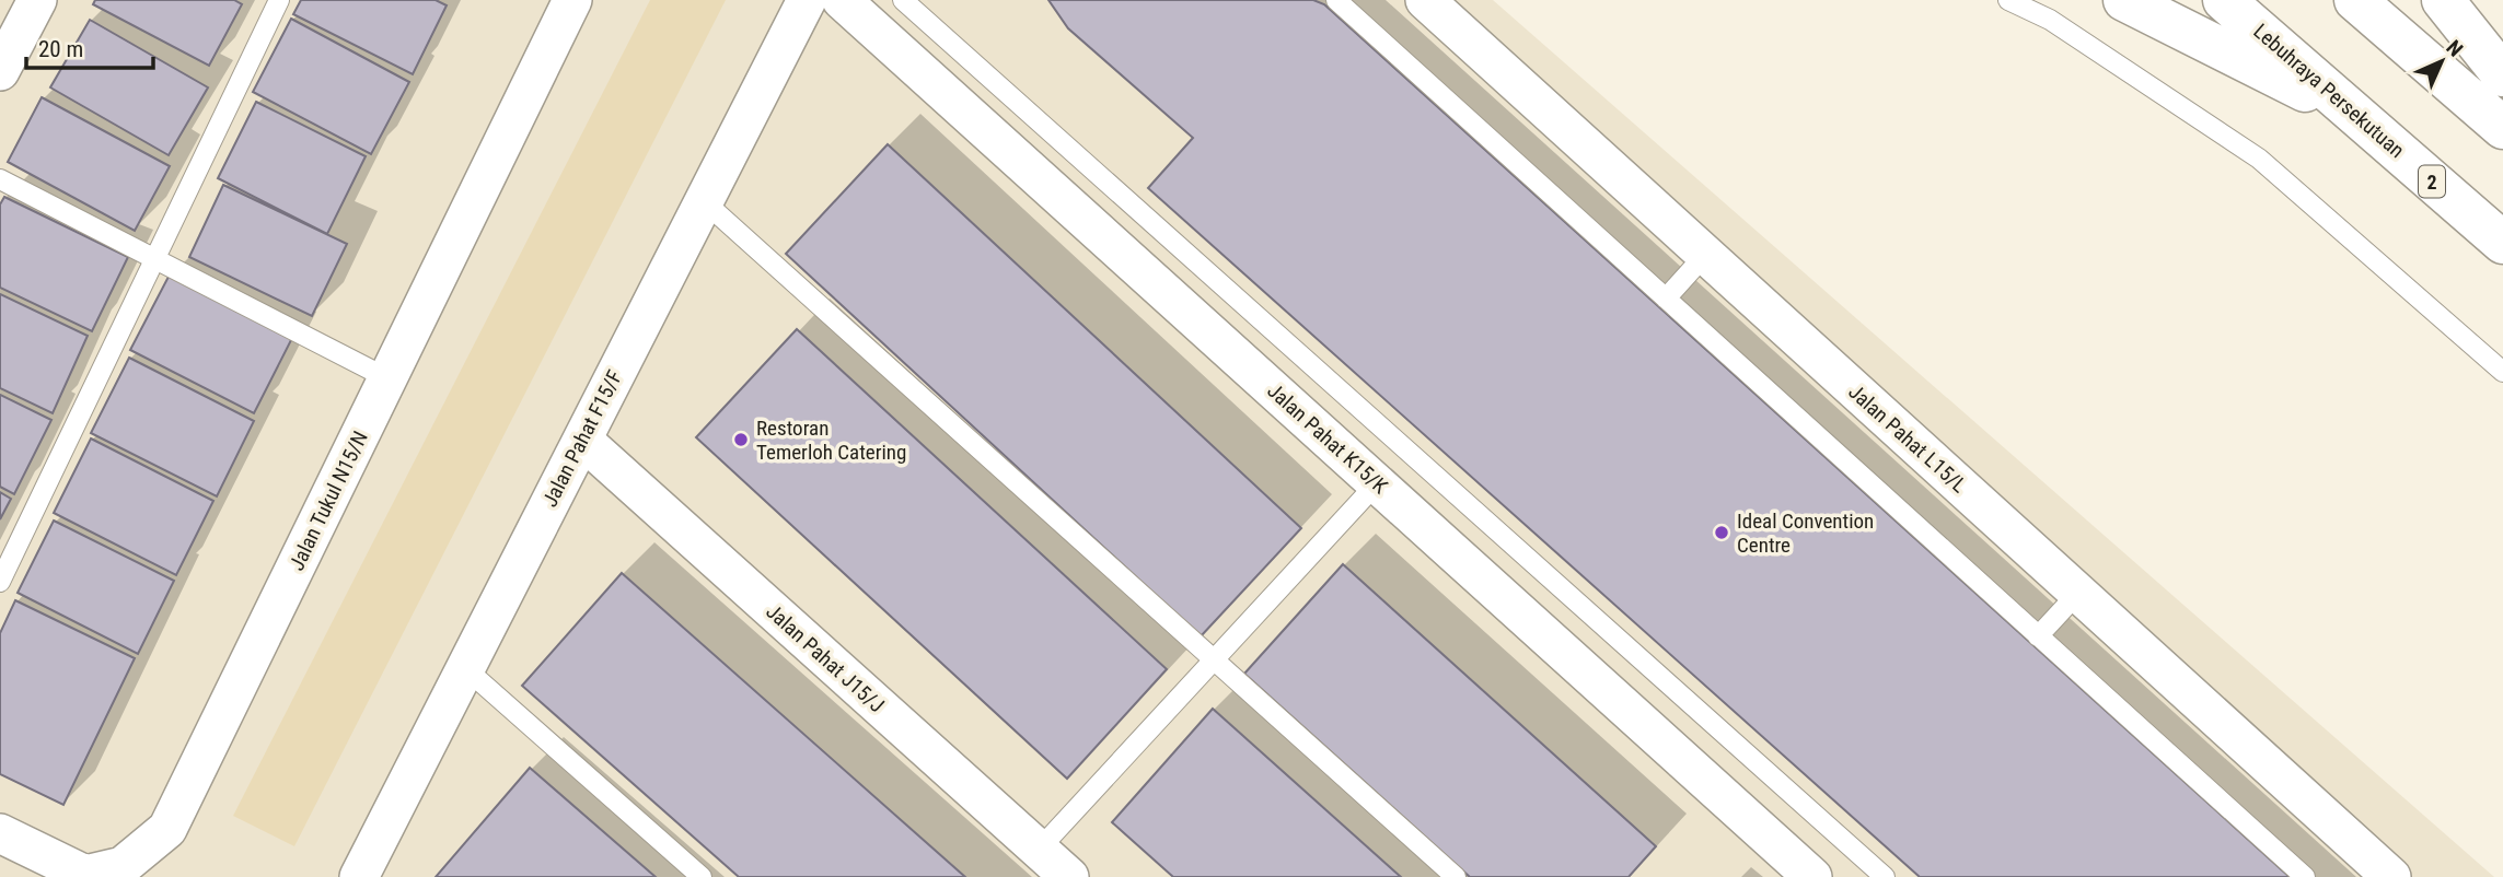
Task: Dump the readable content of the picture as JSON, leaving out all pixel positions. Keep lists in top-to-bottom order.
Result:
{
  "streets": {
    "highway": ["Lebuhraya Persekutuan", "2"],
    "street": [
      "Jalan Pahat F15/F",
      "Jalan Pahat K15/K",
      "Jalan Pahat L15/L",
      "Jalan Tukul N15/N",
      "Jalan Pahat J15/J"
    ]
  },
  "crossings": [
    ["Jalan Pahat F15/F", "Jalan Pahat J15/J"]
  ],
  "places": ["Restoran Temerloh Catering", "Ideal Convention Centre"],
  "scale_bar": "20 m",
  "north": "top right"
}
